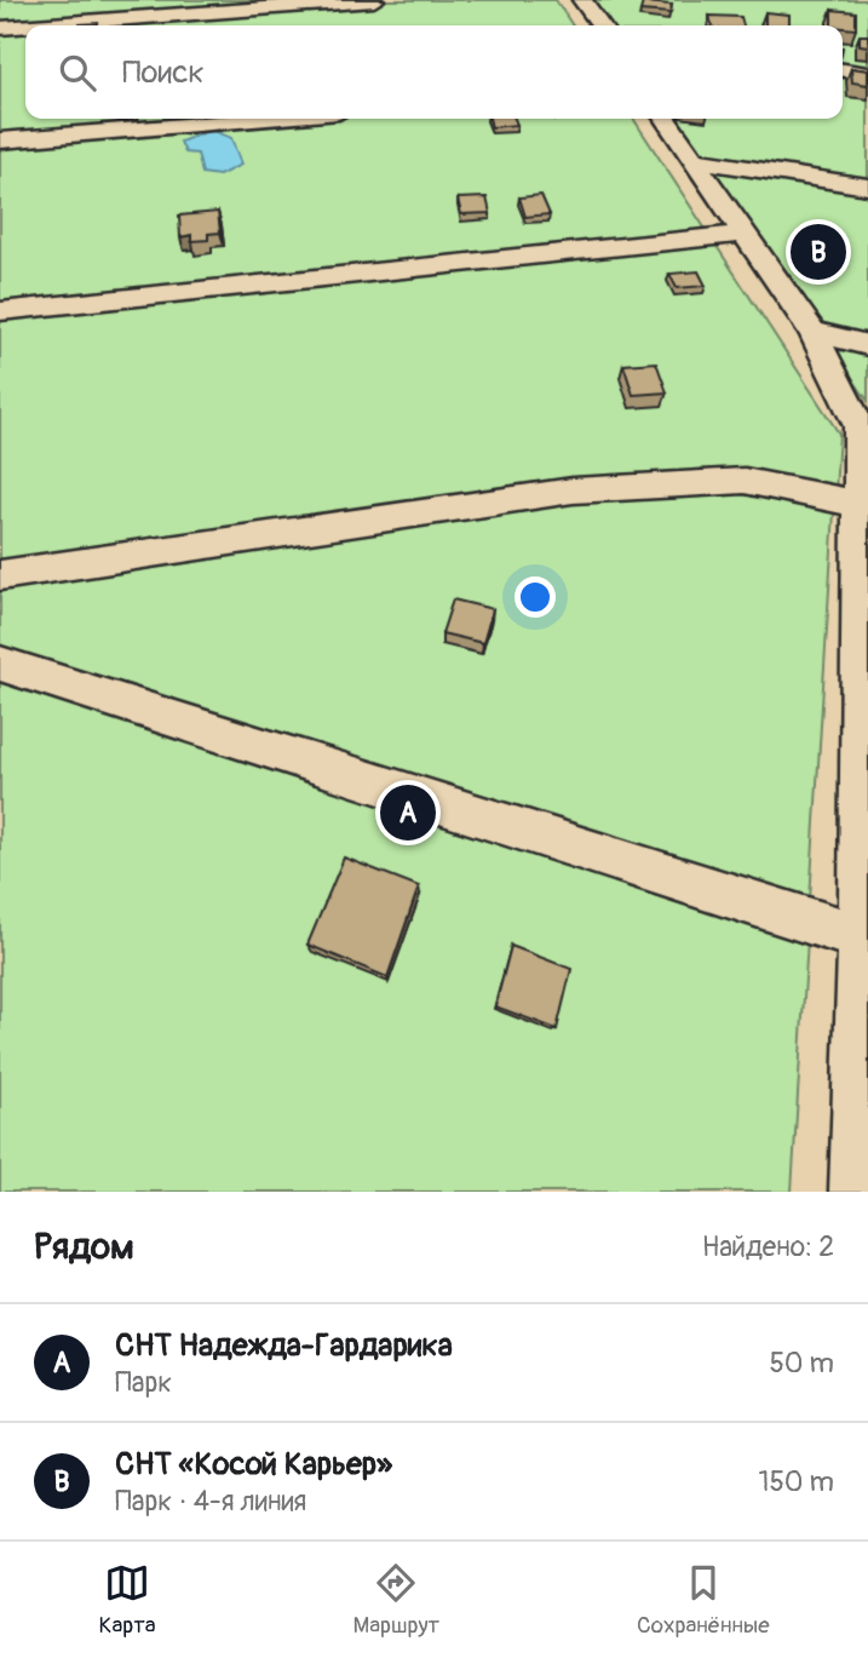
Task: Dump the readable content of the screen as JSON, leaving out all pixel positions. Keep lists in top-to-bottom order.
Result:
{
  "page": {
    "search": "Поиск",
    "pins": ["B", "A"],
    "heading": ["Рядом", "Найдено: 2"],
    "list": [
      {
        "mark": "A",
        "name": "СНТ Надежда-Гардарика",
        "note": "Парк",
        "value": "50 m"
      },
      {
        "mark": "B",
        "name": "СНТ «Косой Карьер»",
        "note": "Парк · 4-я линия",
        "value": "150 m"
      }
    ],
    "nav": ["Карта", "Маршрут", "Сохранённые"]
  }
}
